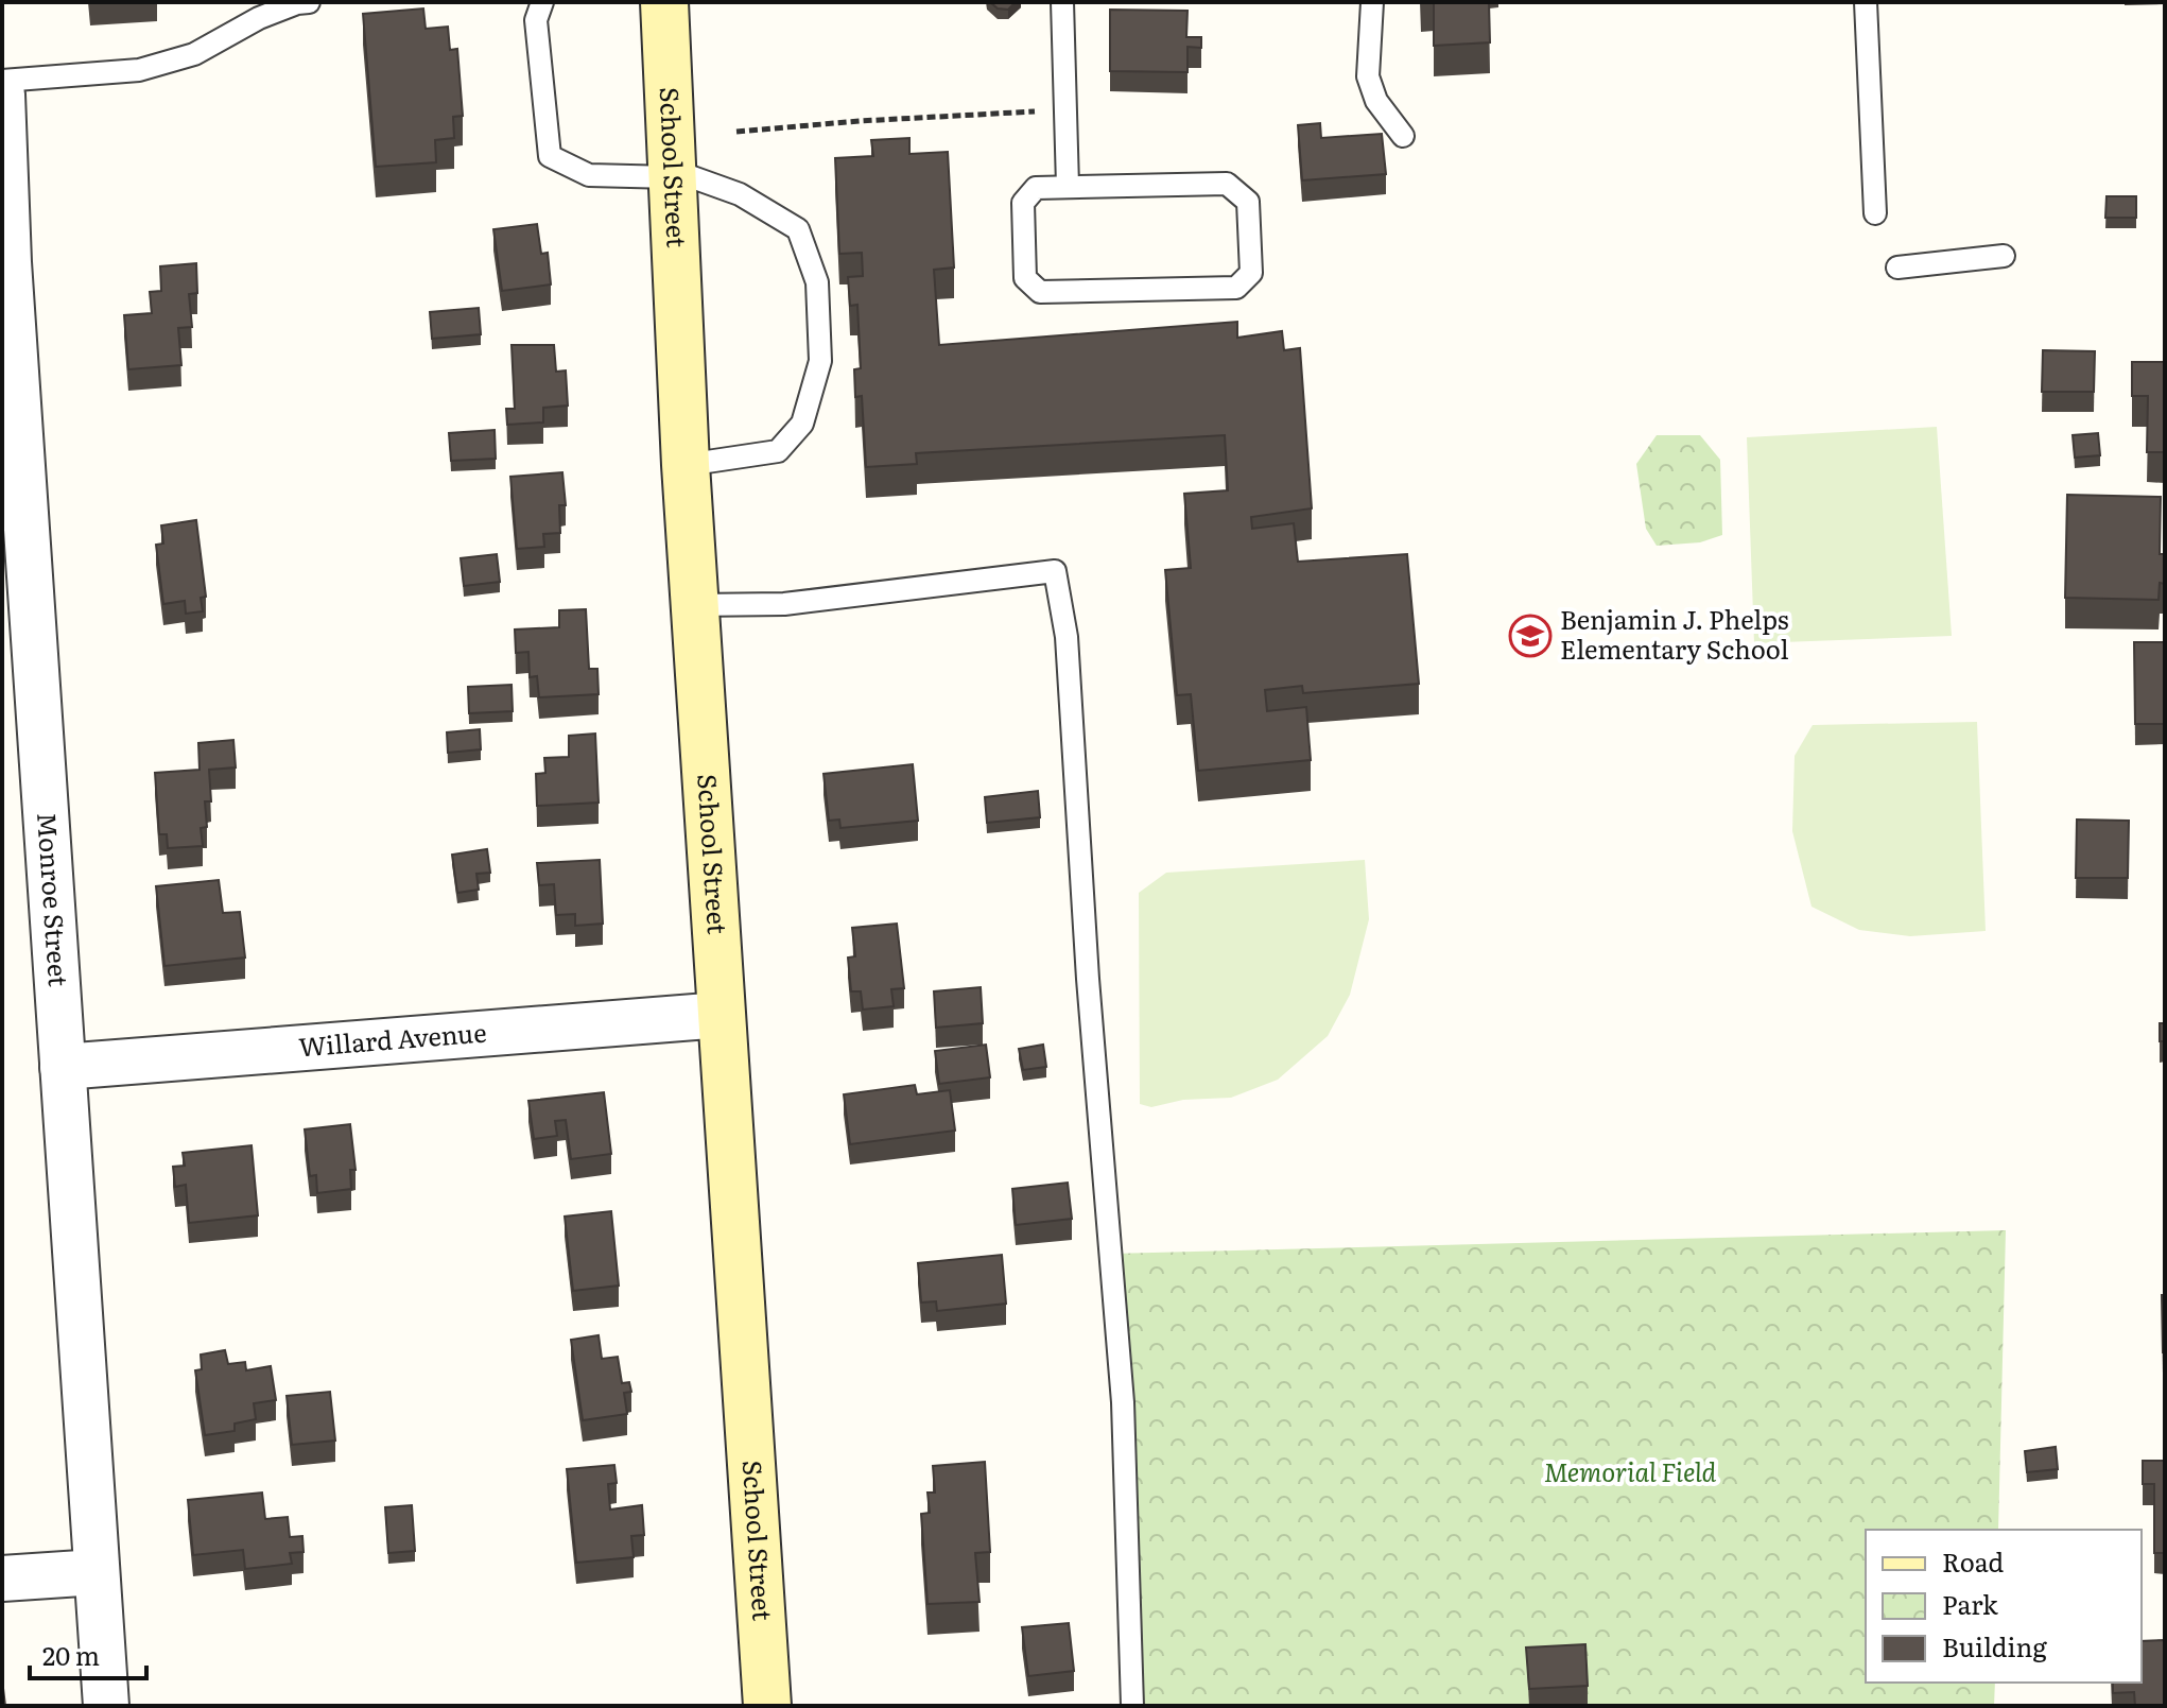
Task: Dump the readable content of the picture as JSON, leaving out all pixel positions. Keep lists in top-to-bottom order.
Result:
{
  "streets": {
    "street": ["School Street", "Monroe Street", "Willard Avenue"]
  },
  "crossings": [
    ["School Street", "Willard Avenue"],
    ["Monroe Street", "Willard Avenue"]
  ],
  "parks": ["Memorial Field"],
  "places": {
    "school or university": ["Benjamin J. Phelps Elementary School"]
  },
  "legend": ["Road", "Park", "Building"],
  "scale_bar": "20 m"
}
